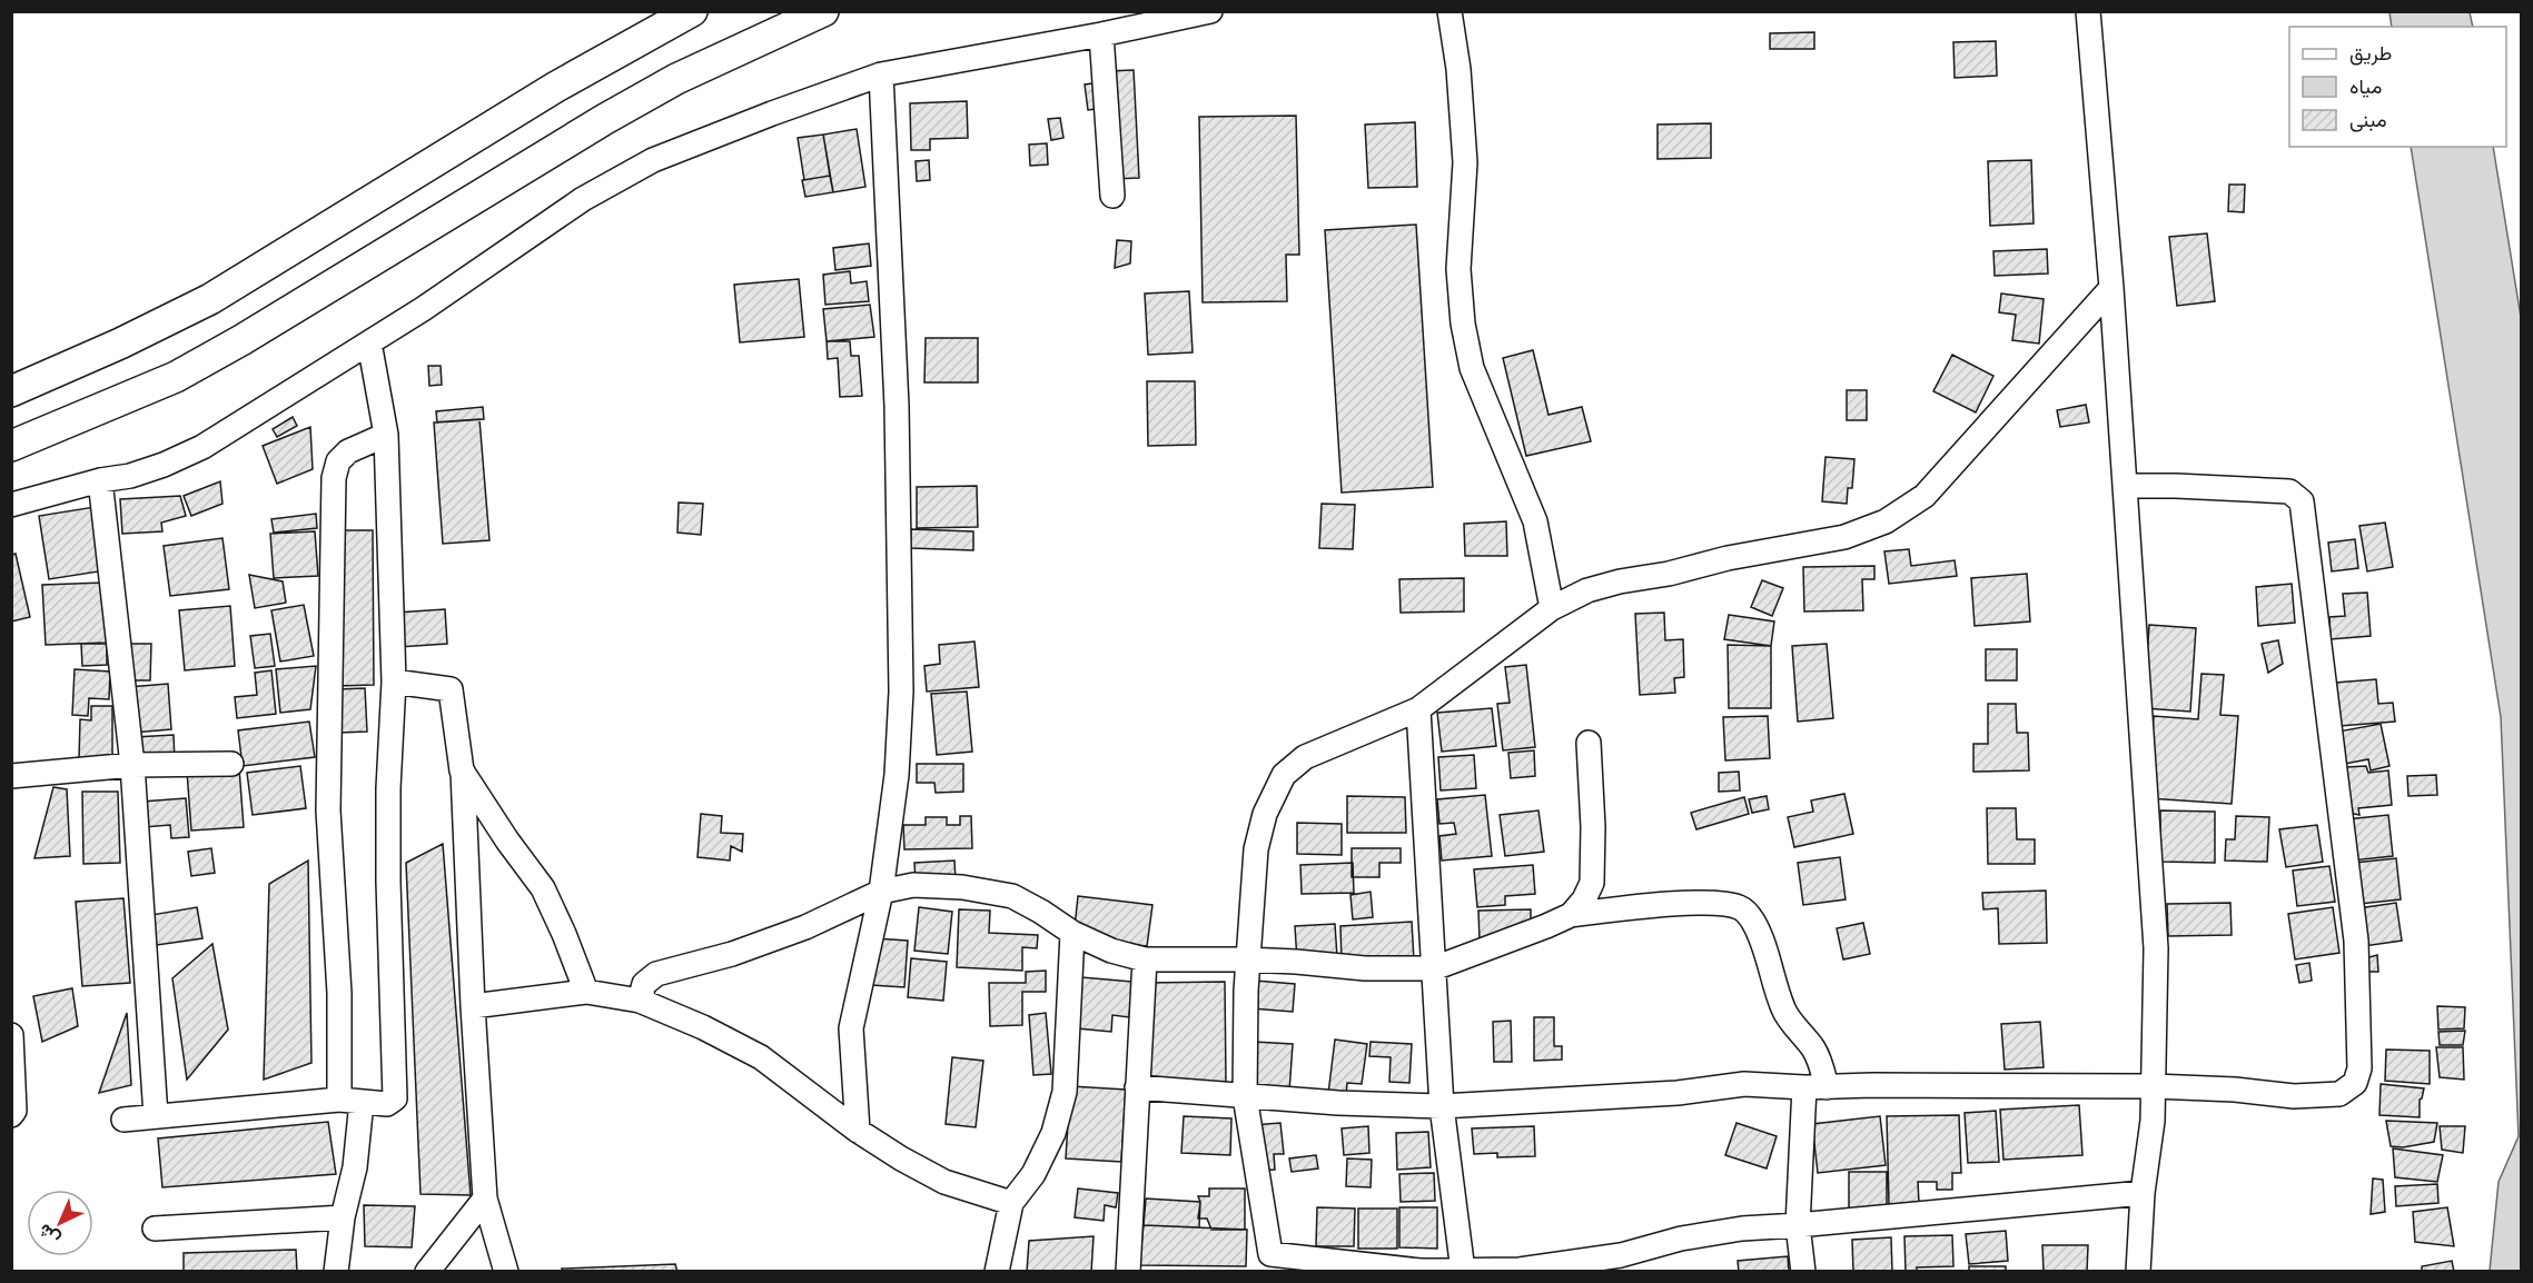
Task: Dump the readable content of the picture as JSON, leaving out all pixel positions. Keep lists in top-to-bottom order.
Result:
{
  "legend": ["طريق", "مياه", "مبنى"],
  "north": "bottom left"
}
